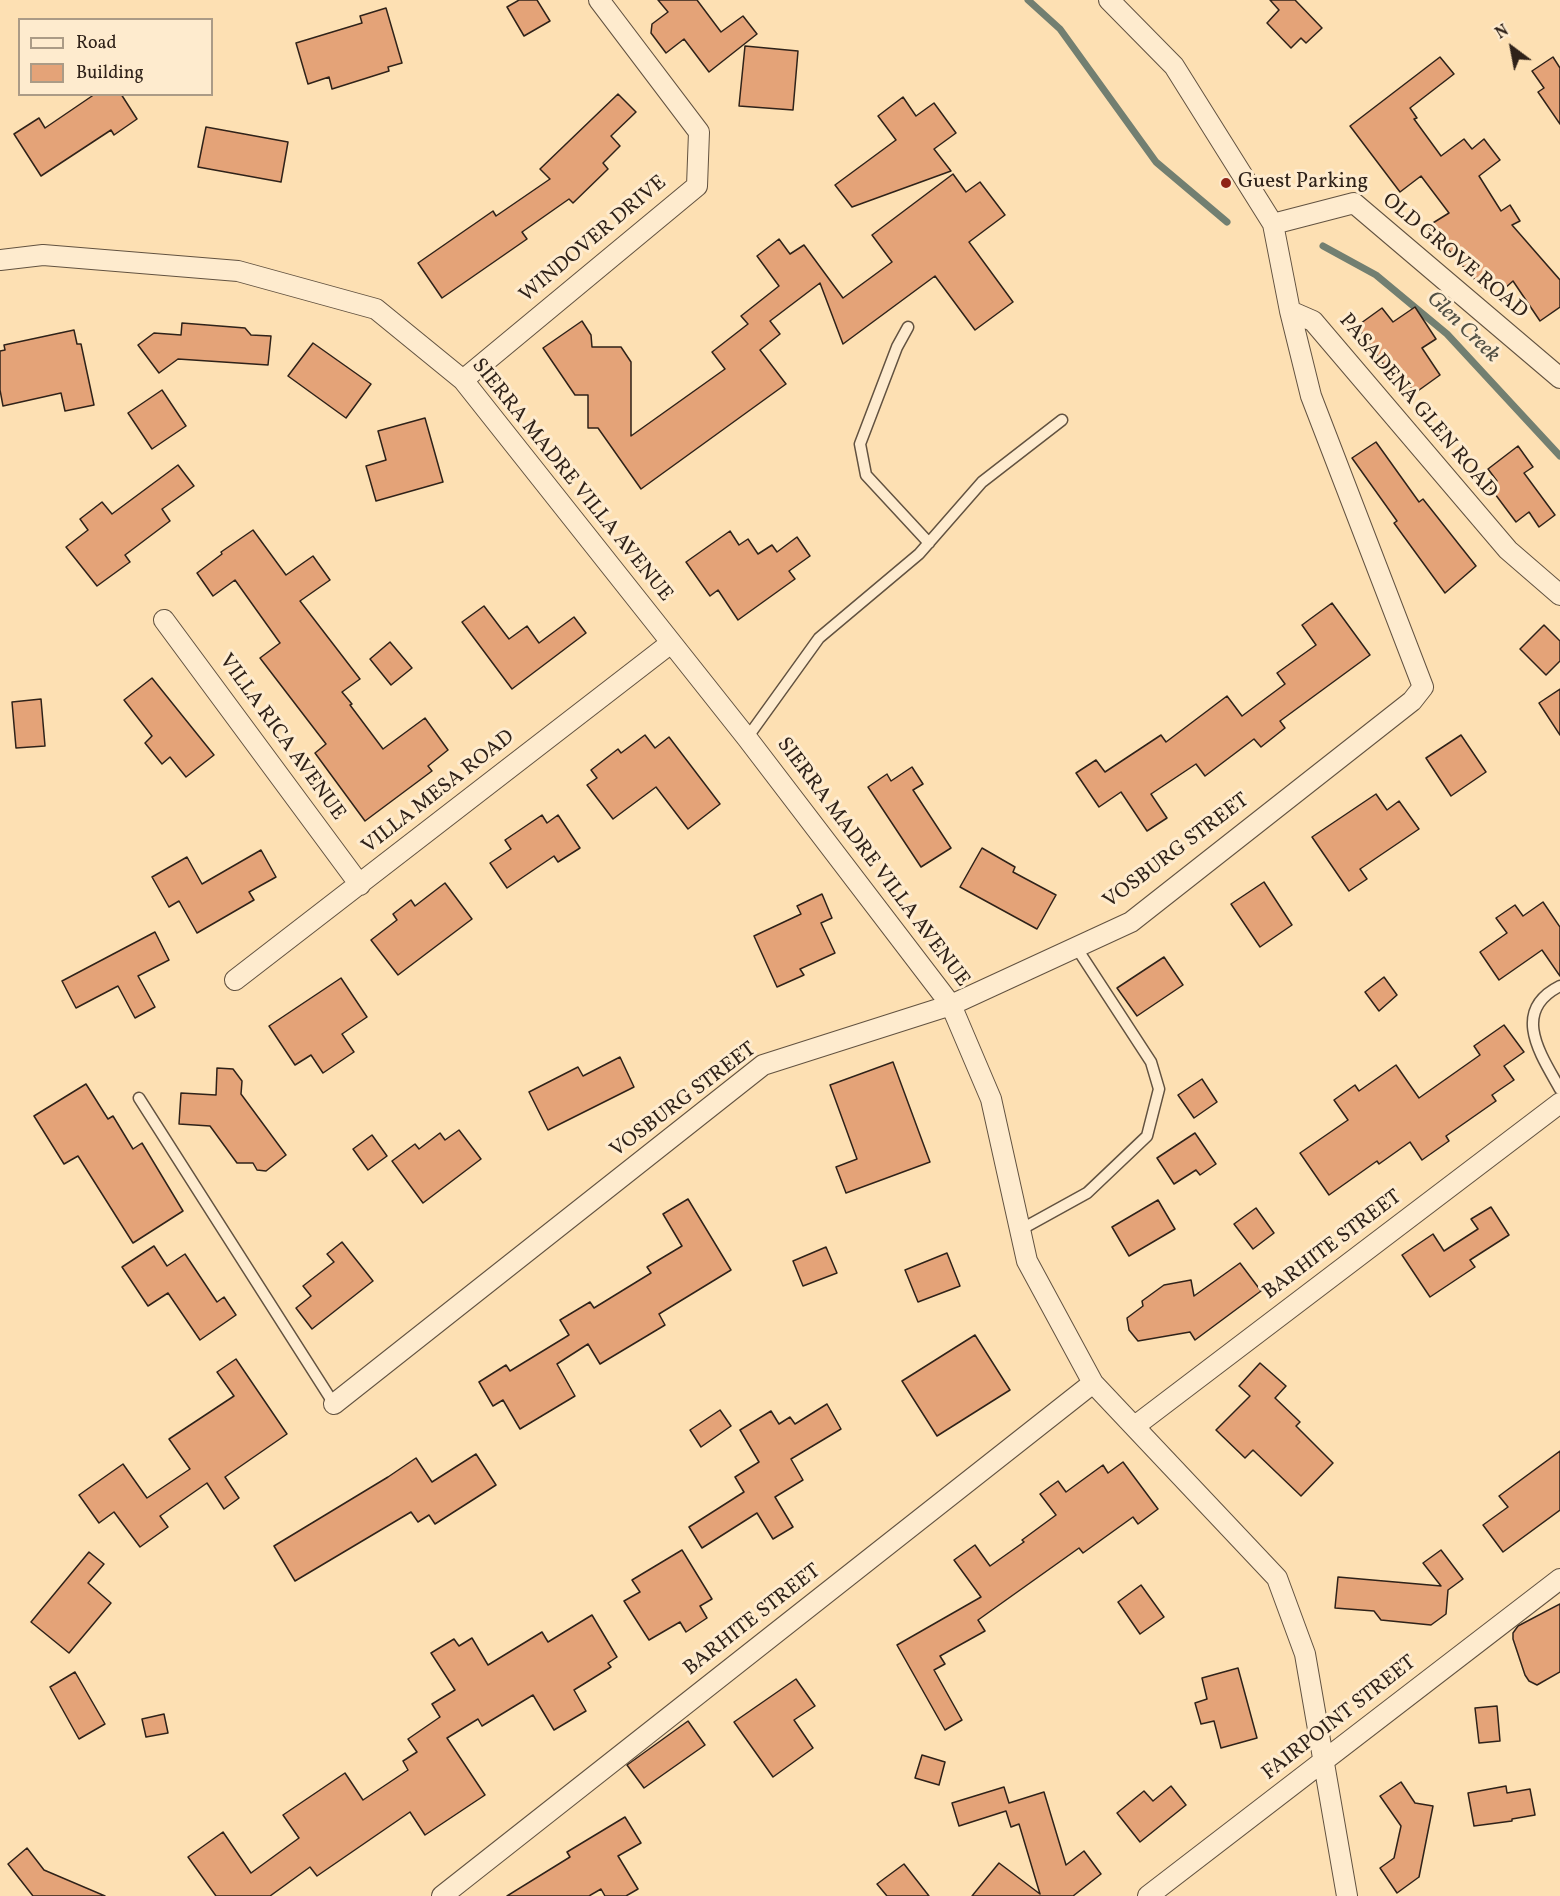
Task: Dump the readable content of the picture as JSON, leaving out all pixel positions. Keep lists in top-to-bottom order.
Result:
{
  "streets": {
    "street": [
      "WINDOVER DRIVE",
      "OLD GROVE ROAD",
      "PASADENA GLEN ROAD",
      "SIERRA MADRE VILLA AVENUE",
      "VILLA RICA AVENUE",
      "VILLA MESA ROAD",
      "VOSBURG STREET",
      "BARHITE STREET",
      "FAIRPOINT STREET"
    ]
  },
  "crossings": [
    ["WINDOVER DRIVE", "SIERRA MADRE VILLA AVENUE"],
    ["PASADENA GLEN ROAD", "VOSBURG STREET"],
    ["SIERRA MADRE VILLA AVENUE", "VILLA MESA ROAD"],
    ["SIERRA MADRE VILLA AVENUE", "VOSBURG STREET"],
    ["SIERRA MADRE VILLA AVENUE", "BARHITE STREET"],
    ["SIERRA MADRE VILLA AVENUE", "FAIRPOINT STREET"],
    ["VILLA RICA AVENUE", "VILLA MESA ROAD"]
  ],
  "water": ["Glen Creek"],
  "places": ["Guest Parking"],
  "legend": ["Road", "Building"],
  "north": "top left"
}
